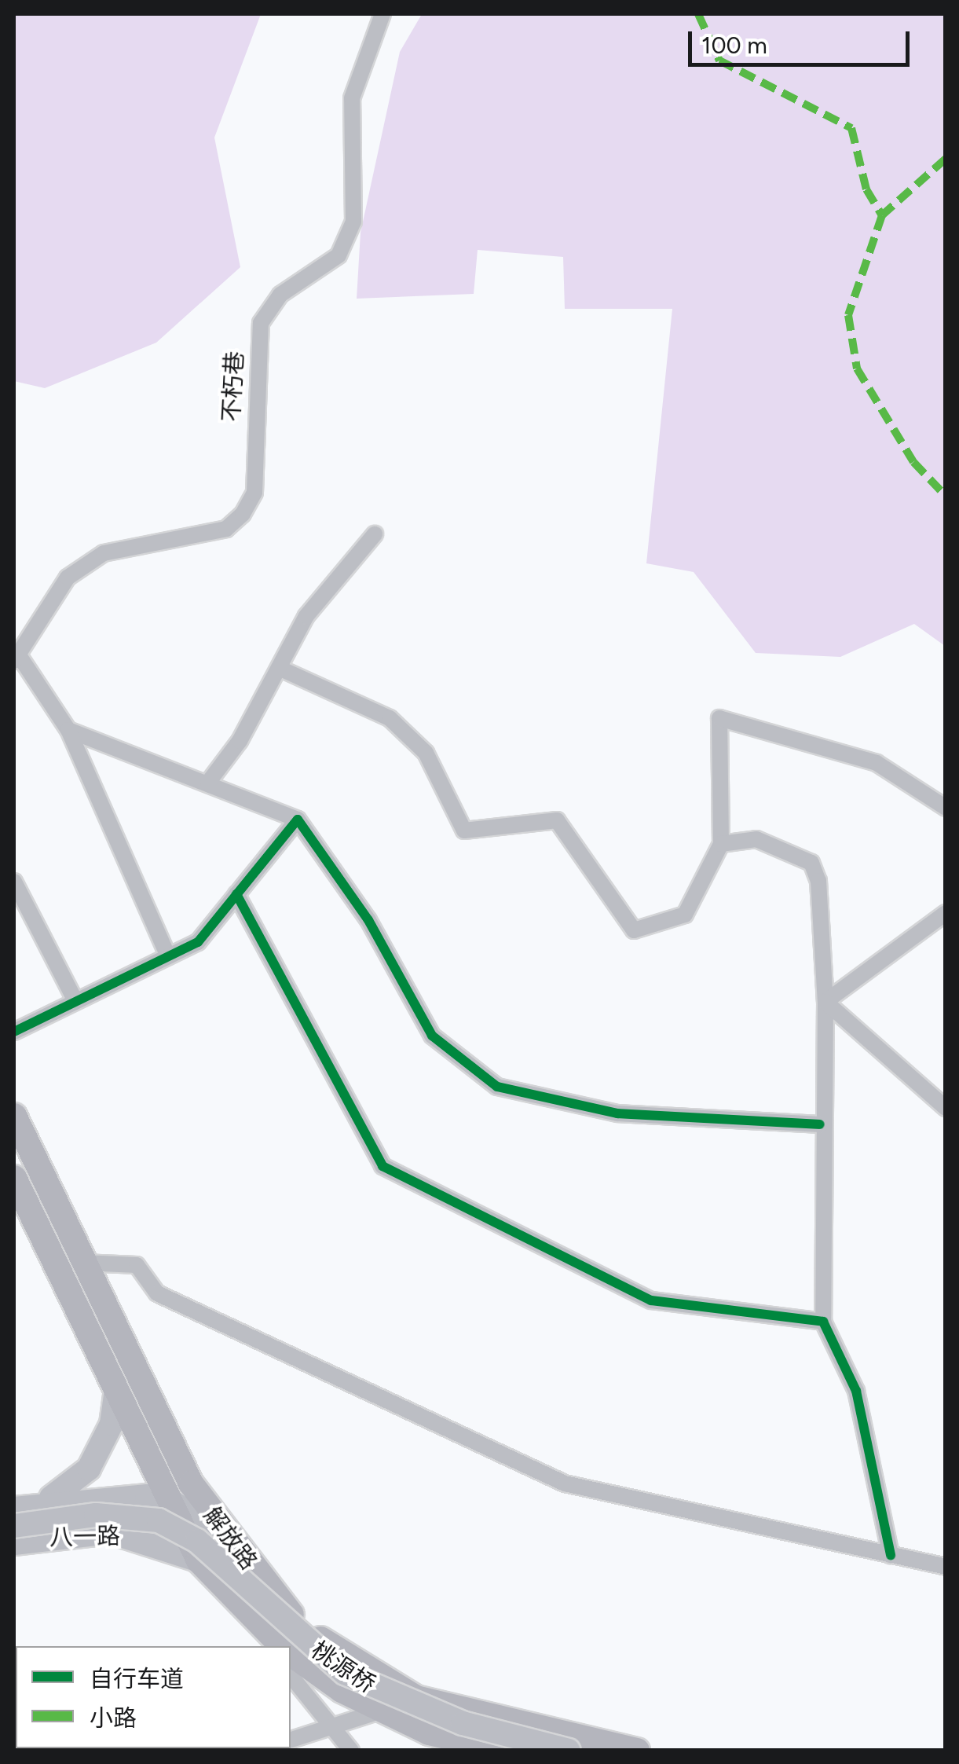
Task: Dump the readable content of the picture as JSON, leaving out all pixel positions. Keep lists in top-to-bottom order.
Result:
{
  "streets": {
    "main road": ["八一路", "解放路", "桃源桥"],
    "street": ["不朽巷"]
  },
  "crossings": [
    ["八一路", "解放路"]
  ],
  "legend": ["自行车道", "小路"],
  "scale_bar": "100 m"
}
